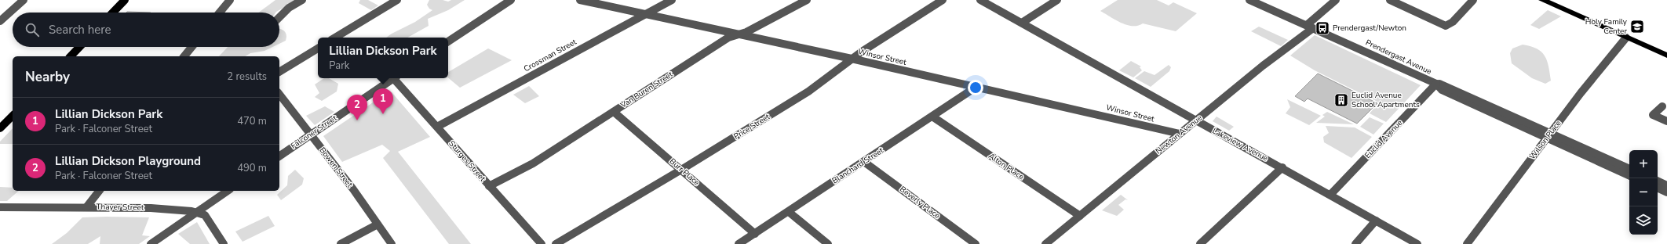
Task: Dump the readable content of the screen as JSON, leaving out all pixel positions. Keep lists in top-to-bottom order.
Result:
{
  "streets": {
    "street": [
      "Crossman Street",
      "Winsor Street",
      "Prendergast Avenue",
      "Van Buren Street",
      "Price Street",
      "Falconer Street",
      "Newton Avenue",
      "Euclid Avenue",
      "Wilson Place",
      "Lakeview Avenue",
      "Sturges Street",
      "Blanchard Street",
      "Alton Place",
      "Bowen Street",
      "Burr Place",
      "Beverly Place",
      "Thayer Street"
    ]
  },
  "crossings": [
    ["Crossman Street", "Winsor Street"],
    ["Crossman Street", "Sturges Street"],
    ["Winsor Street", "Van Buren Street"],
    ["Winsor Street", "Price Street"],
    ["Winsor Street", "Newton Avenue"],
    ["Winsor Street", "Blanchard Street"],
    ["Prendergast Avenue", "Newton Avenue"],
    ["Prendergast Avenue", "Euclid Avenue"],
    ["Prendergast Avenue", "Wilson Place"],
    ["Van Buren Street", "Sturges Street"],
    ["Van Buren Street", "Burr Place"],
    ["Price Street", "Burr Place"],
    ["Falconer Street", "Bowen Street"],
    ["Newton Avenue", "Lakeview Avenue"],
    ["Newton Avenue", "Alton Place"],
    ["Euclid Avenue", "Lakeview Avenue"],
    ["Blanchard Street", "Alton Place"],
    ["Blanchard Street", "Burr Place"],
    ["Blanchard Street", "Beverly Place"]
  ],
  "places": {
    "school or university": ["Holy Family Center"],
    "bus stop": ["Prendergast/Newton"],
    "building": ["Euclid Avenue School Apartments"]
  },
  "page": {
    "search": "Search here",
    "popup": ["Lillian Dickson Park", "Park"],
    "heading": ["Nearby", "2 results"],
    "pins": ["1", "2"],
    "list": [
      {
        "mark": "1",
        "name": "Lillian Dickson Park",
        "note": "Park · Falconer Street",
        "value": "470 m"
      },
      {
        "mark": "2",
        "name": "Lillian Dickson Playground",
        "note": "Park · Falconer Street",
        "value": "490 m"
      }
    ],
    "map_buttons": ["+", "−"]
  }
}
